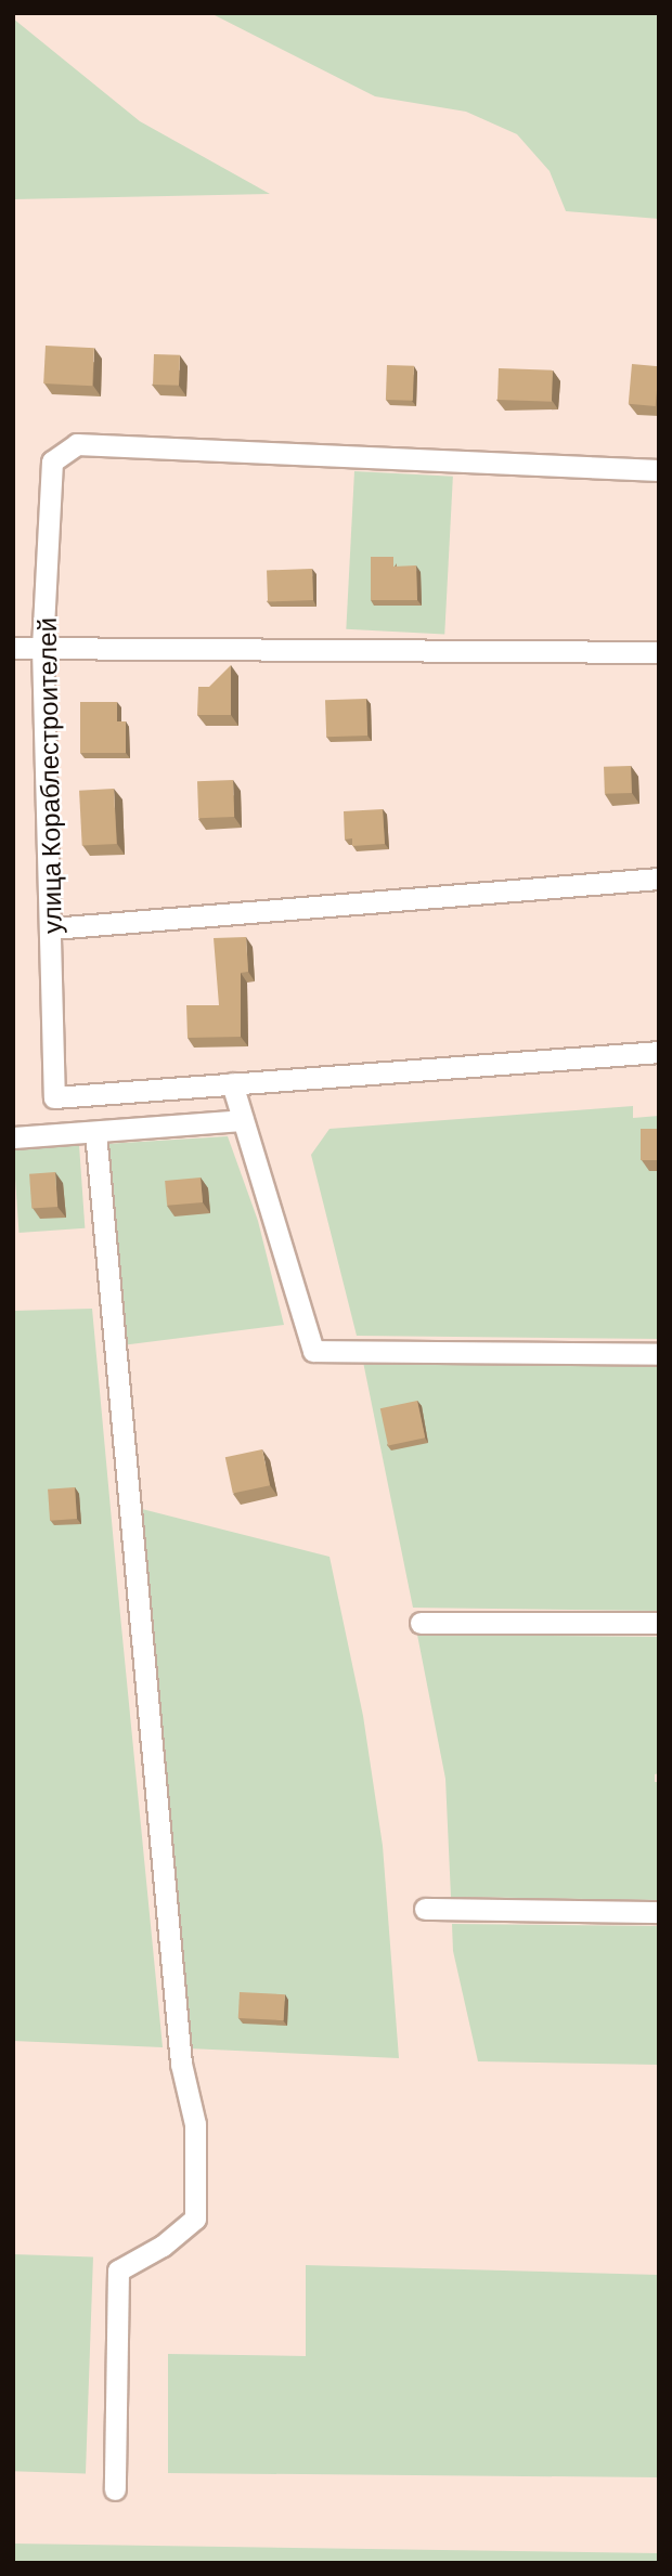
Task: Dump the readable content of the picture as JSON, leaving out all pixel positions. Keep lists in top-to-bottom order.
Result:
{
  "streets": {
    "street": ["улица Кораблестроителей"]
  }
}
